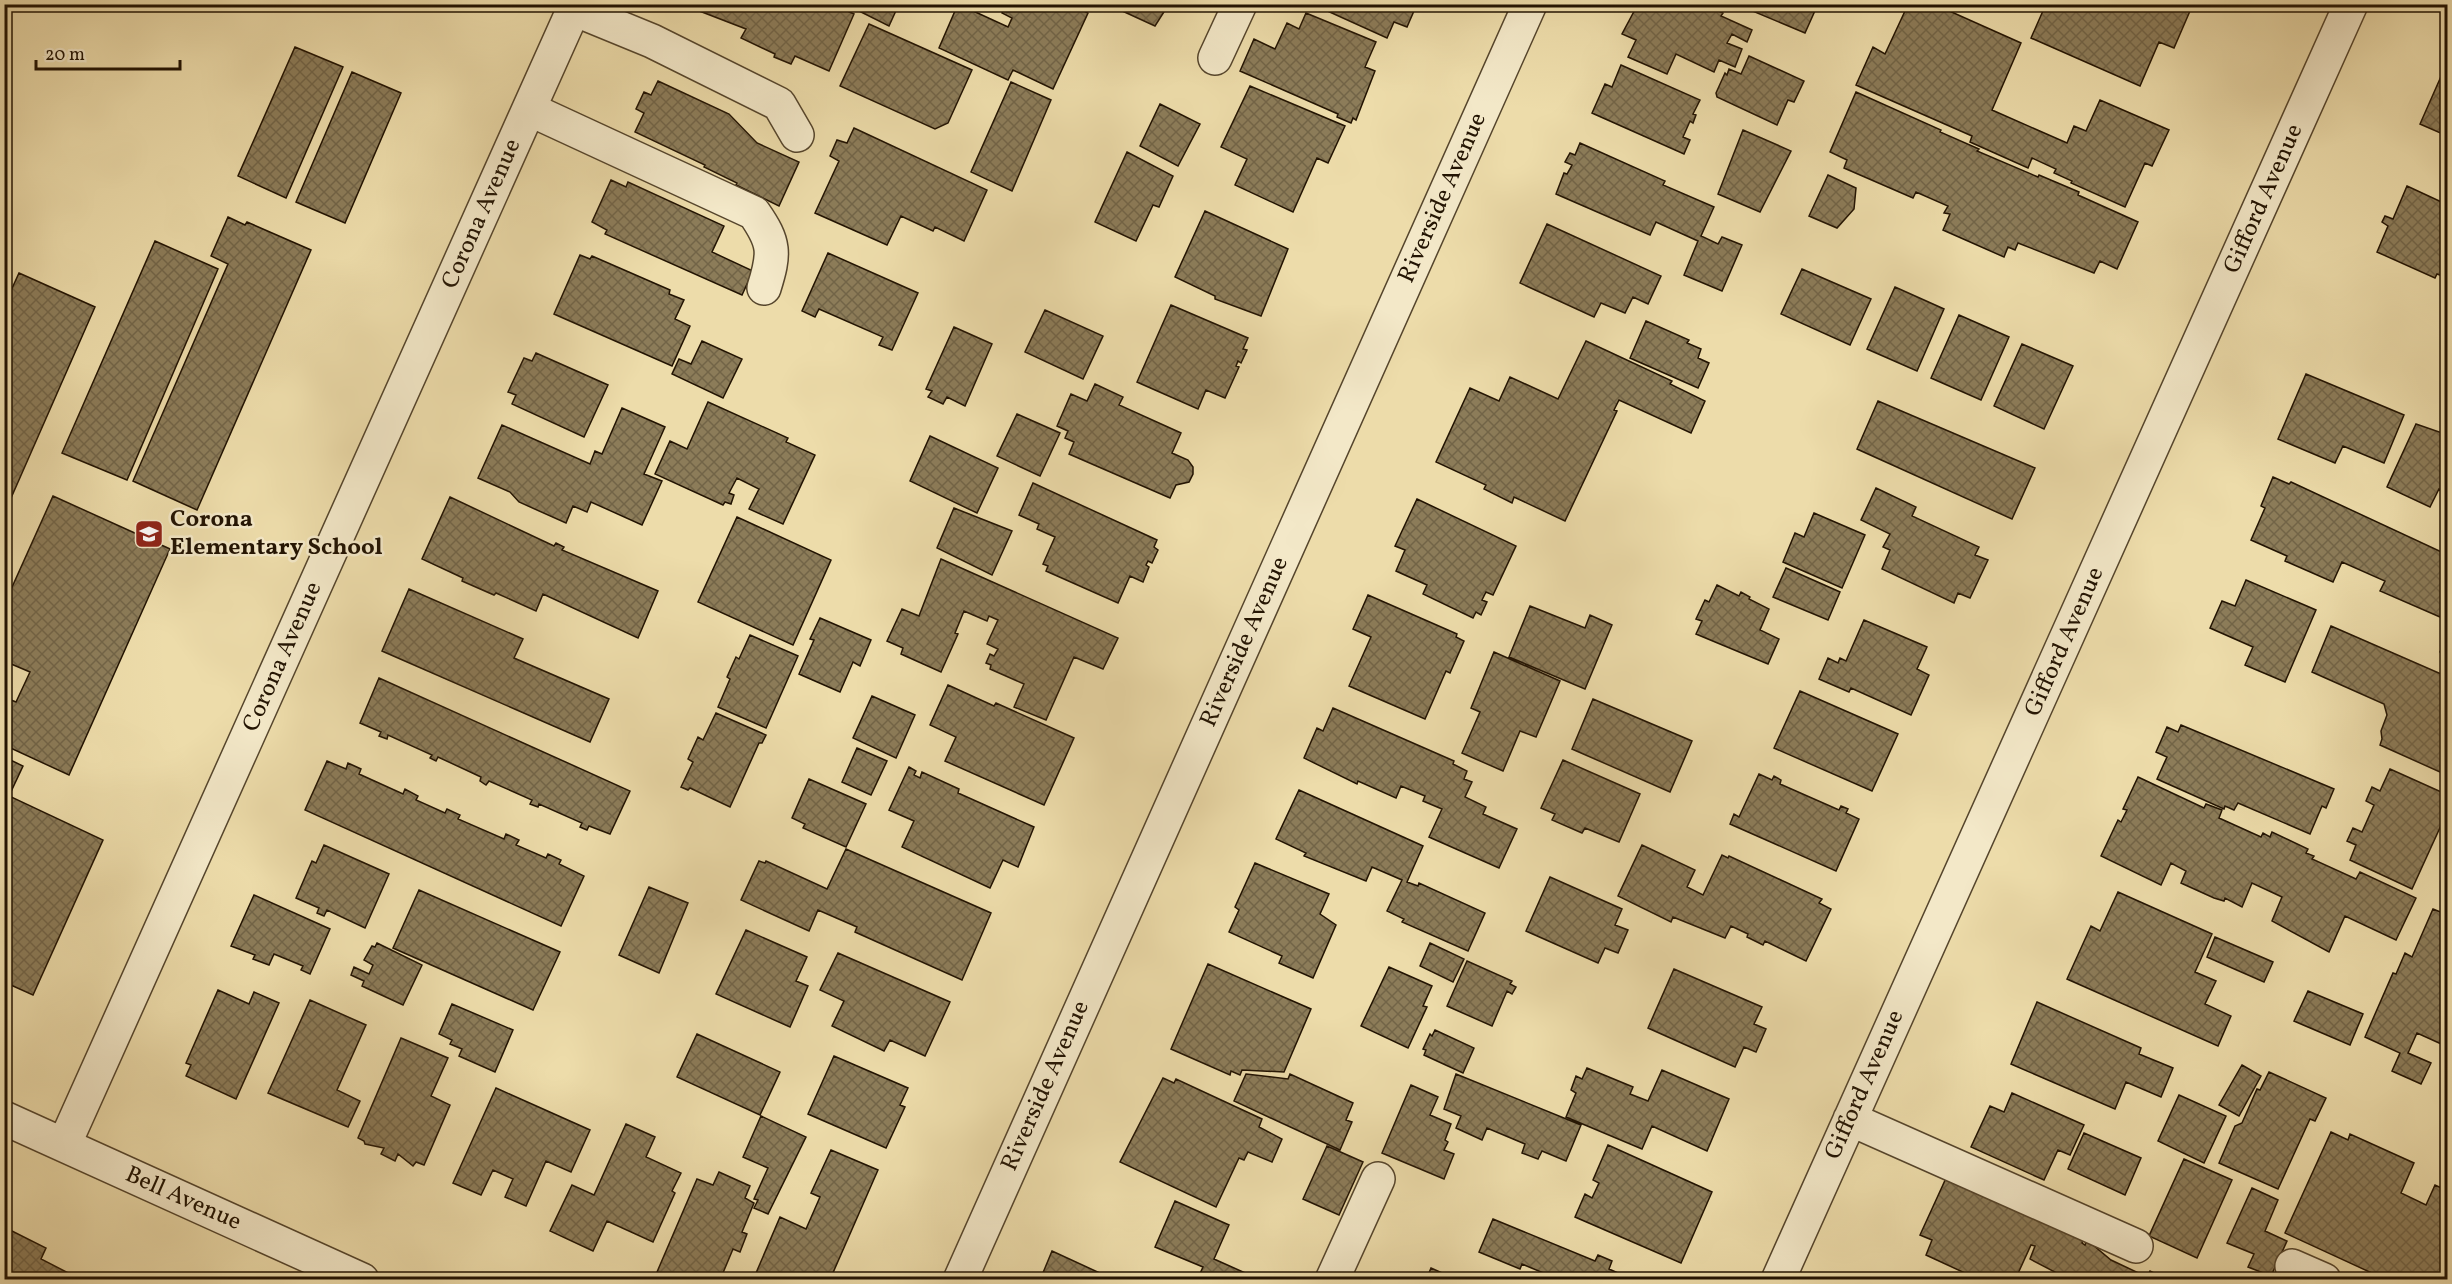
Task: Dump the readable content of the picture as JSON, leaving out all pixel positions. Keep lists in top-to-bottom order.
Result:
{
  "streets": {
    "street": [
      "Riverside Avenue",
      "Gifford Avenue",
      "Corona Avenue",
      "Bell Avenue"
    ]
  },
  "crossings": [
    ["Corona Avenue", "Bell Avenue"]
  ],
  "places": {
    "school or university": ["Corona Elementary School"]
  },
  "scale_bar": "20 m"
}
